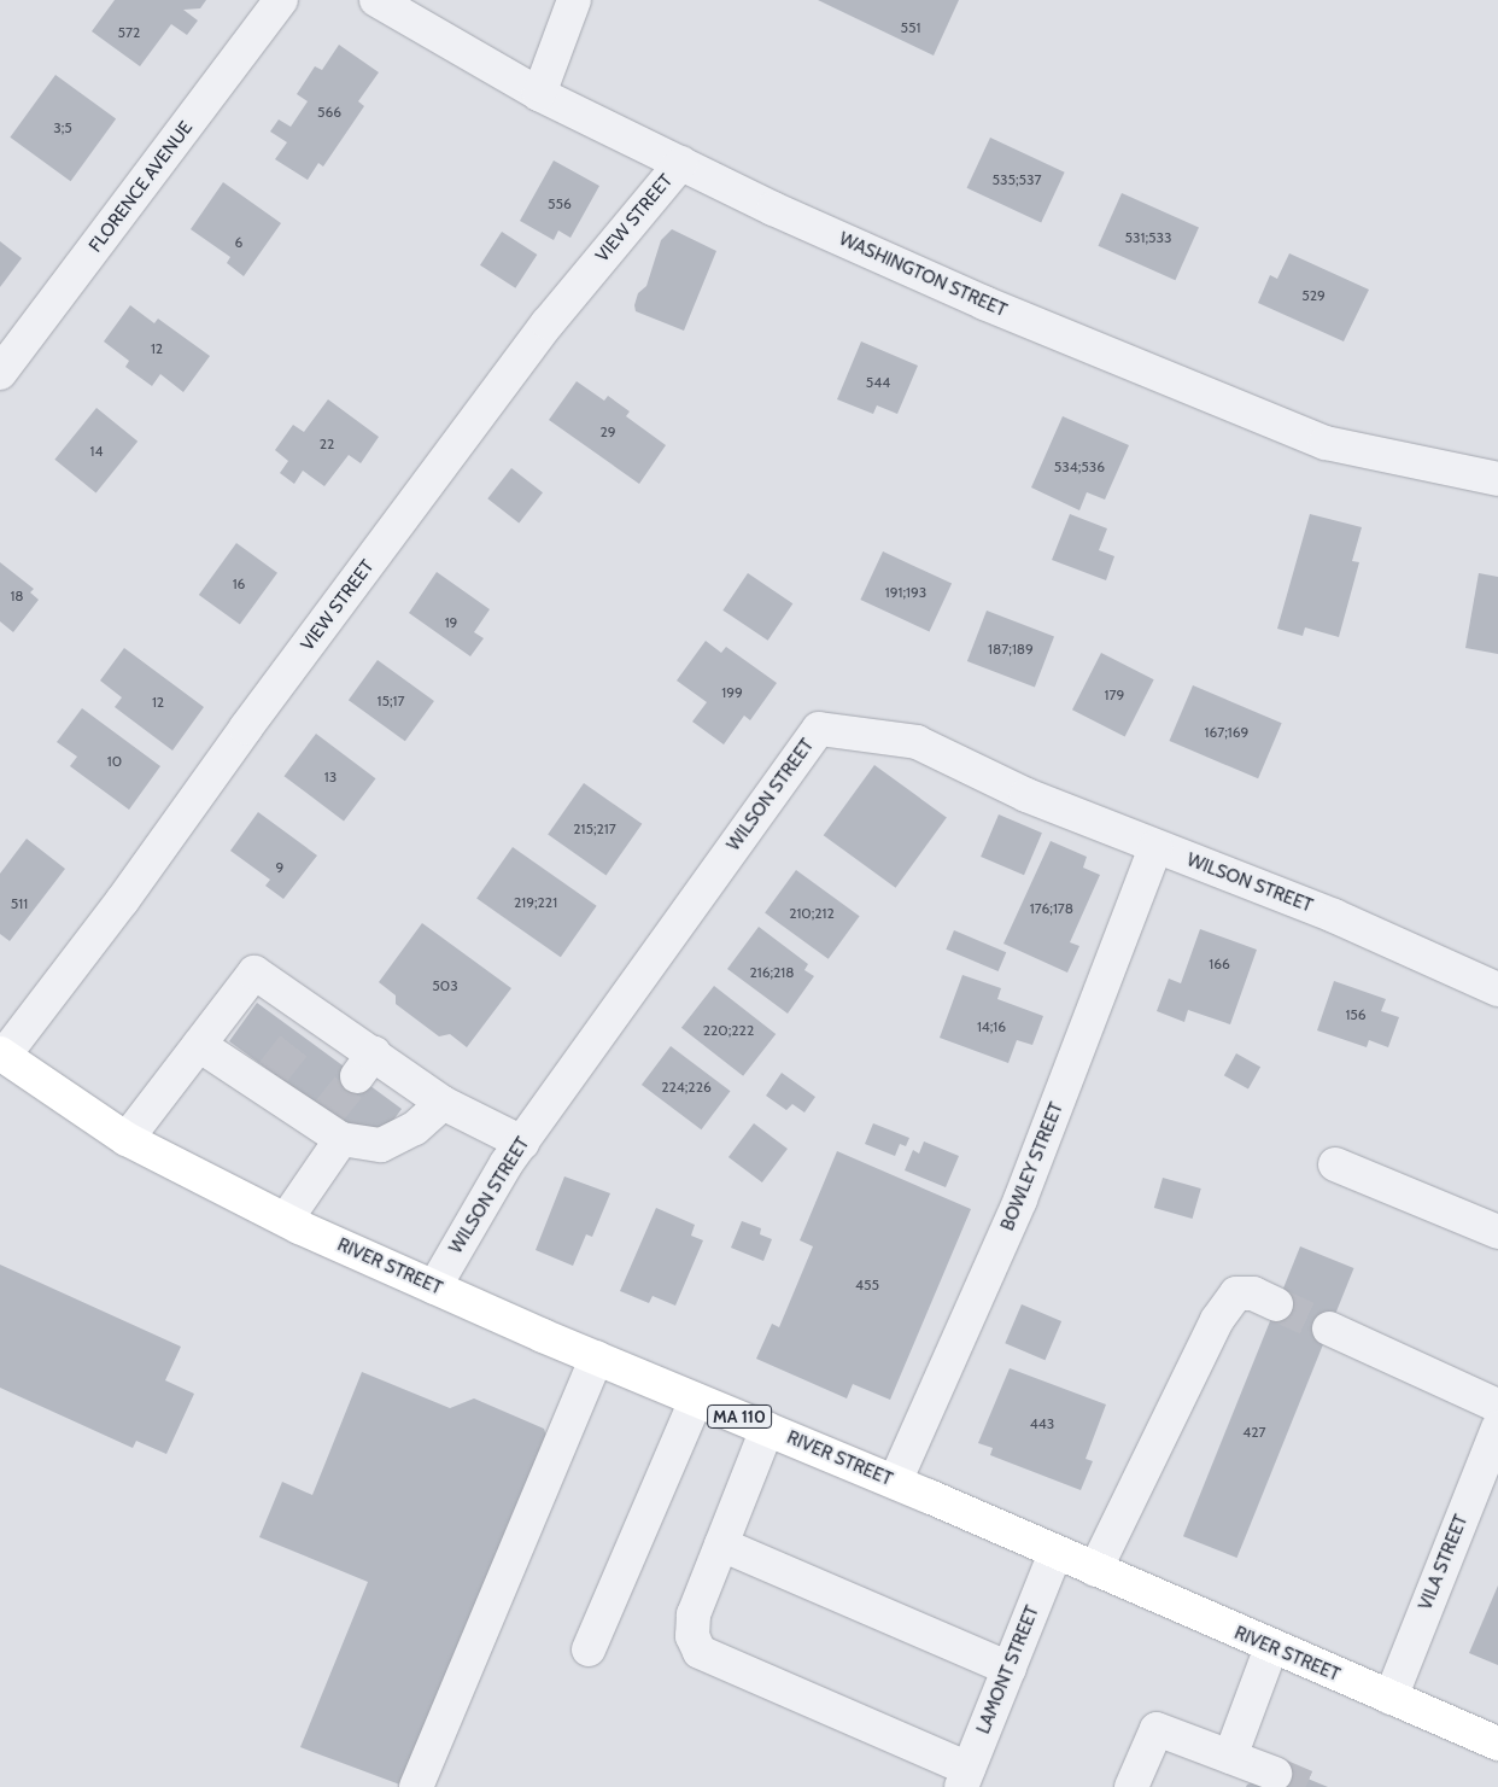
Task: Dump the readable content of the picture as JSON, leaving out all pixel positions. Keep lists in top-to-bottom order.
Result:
{
  "streets": {
    "main road": ["RIVER STREET", "MA 110"],
    "street": [
      "FLORENCE AVENUE",
      "VIEW STREET",
      "WASHINGTON STREET",
      "WILSON STREET",
      "BOWLEY STREET",
      "VILA STREET",
      "LAMONT STREET"
    ]
  },
  "crossings": [
    ["VIEW STREET", "WASHINGTON STREET"],
    ["VIEW STREET", "RIVER STREET"],
    ["WILSON STREET", "BOWLEY STREET"],
    ["WILSON STREET", "RIVER STREET"],
    ["BOWLEY STREET", "RIVER STREET"],
    ["RIVER STREET", "VILA STREET"],
    ["RIVER STREET", "LAMONT STREET"]
  ],
  "house_numbers": [
    "551",
    "572",
    "566",
    "3;5",
    "535;537",
    "556",
    "531;533",
    "6",
    "529",
    "12",
    "544",
    "29",
    "22",
    "14",
    "534;536",
    "16",
    "191;193",
    "18",
    "19",
    "187;189",
    "199",
    "179",
    "15;17",
    "12",
    "167;169",
    "10",
    "13",
    "215;217",
    "9",
    "219;221",
    "511",
    "176;178",
    "210;212",
    "166",
    "216;218",
    "503",
    "156",
    "14;16",
    "220;222",
    "224;226",
    "455",
    "443",
    "427"
  ]
}
